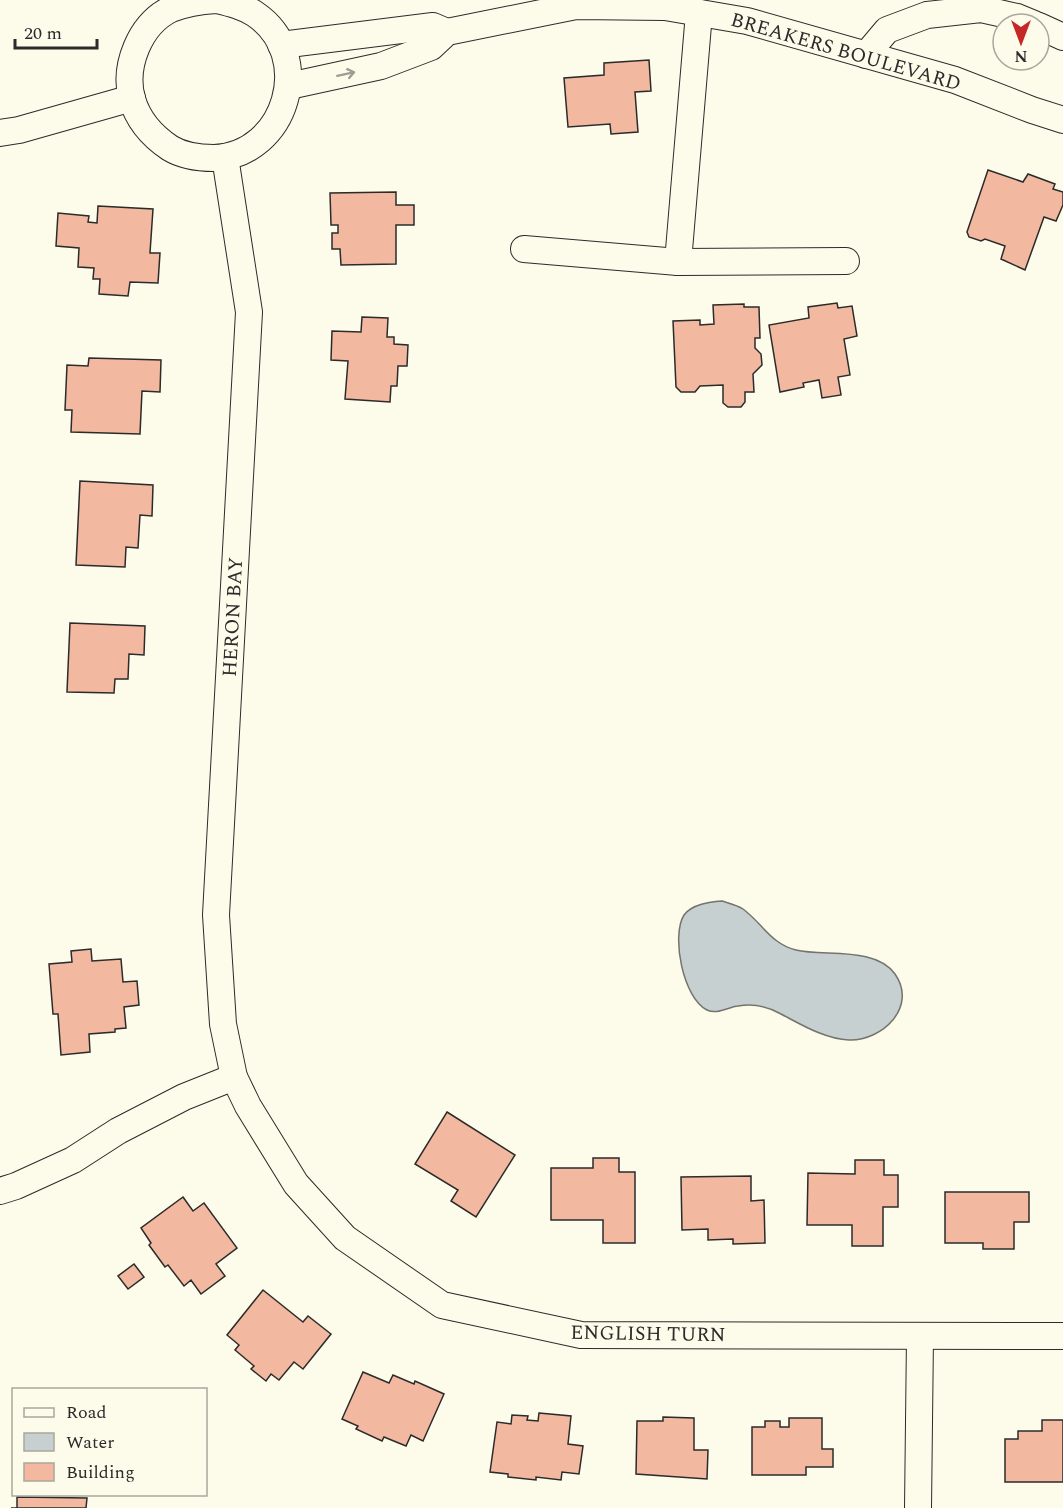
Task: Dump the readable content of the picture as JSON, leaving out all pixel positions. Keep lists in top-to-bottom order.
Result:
{
  "streets": {
    "street": ["BREAKERS BOULEVARD", "HERON BAY", "ENGLISH TURN"]
  },
  "crossings": [
    ["BREAKERS BOULEVARD", "HERON BAY"],
    ["HERON BAY", "ENGLISH TURN"]
  ],
  "legend": ["Road", "Water", "Building"],
  "scale_bar": "20 m",
  "north": "bottom"
}
